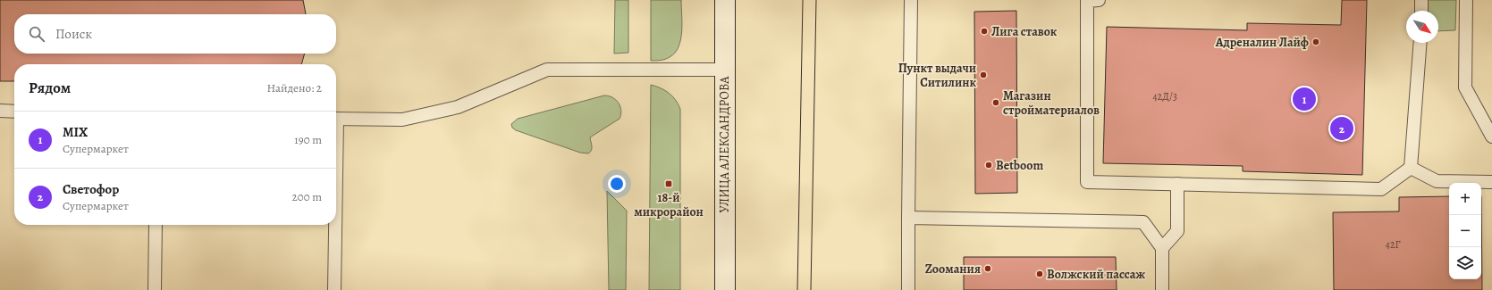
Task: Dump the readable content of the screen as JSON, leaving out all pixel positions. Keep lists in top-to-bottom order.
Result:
{
  "streets": {
    "main road": ["УЛИЦА АЛЕКСАНДРОВА"]
  },
  "places": {
    "other": [
      "Лига ставок",
      "Адреналин Лайф",
      "Пункт выдачи Ситилинк",
      "Магазин стройматериалов",
      "Betboom",
      "Zooмания",
      "Волжский пассаж"
    ],
    "transit": ["18-й микрорайон"]
  },
  "house_numbers": ["42Д/3", "42Г"],
  "north": "bottom right",
  "page": {
    "search": "Поиск",
    "heading": ["Рядом", "Найдено: 2"],
    "pins": ["1", "2"],
    "list": [
      {
        "mark": "1",
        "name": "MIX",
        "note": "Супермаркет",
        "value": "190 m"
      },
      {
        "mark": "2",
        "name": "Светофор",
        "note": "Супермаркет",
        "value": "200 m"
      }
    ],
    "map_buttons": ["+", "−"]
  }
}
